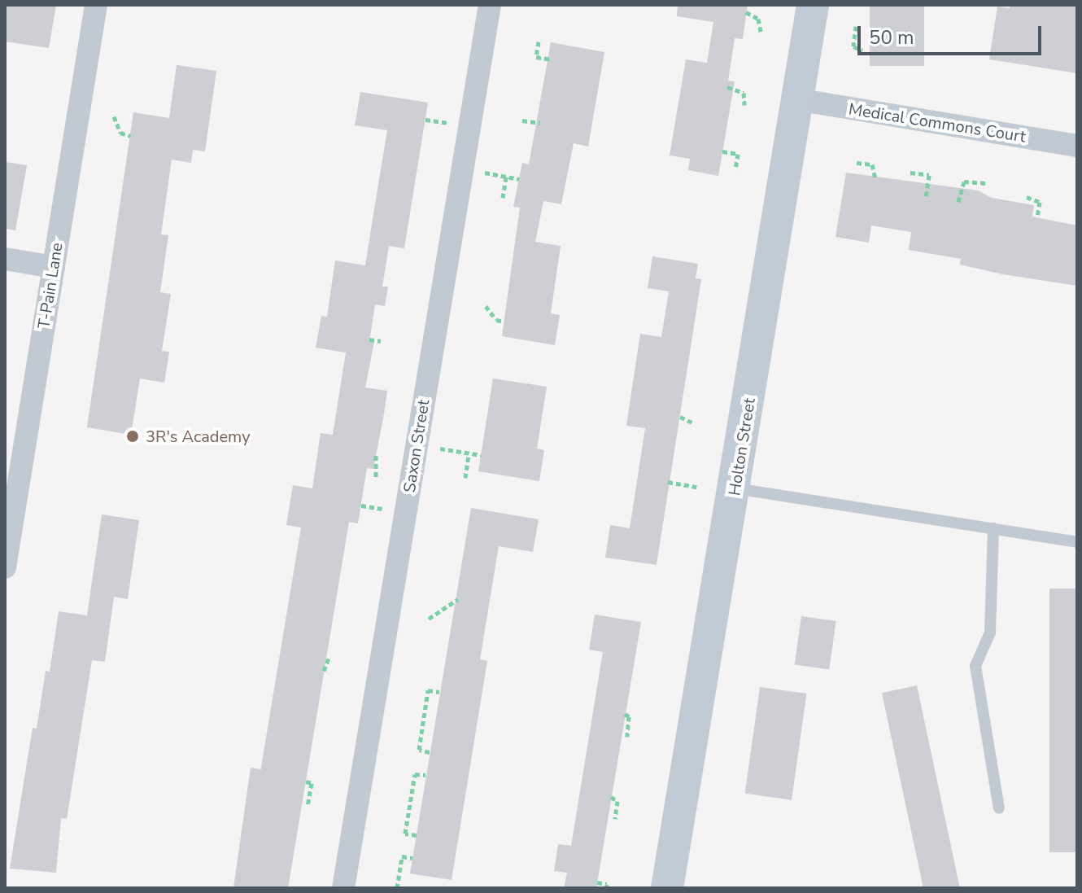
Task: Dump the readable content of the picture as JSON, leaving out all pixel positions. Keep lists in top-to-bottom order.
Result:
{
  "streets": {
    "street": [
      "Medical Commons Court",
      "T-Pain Lane",
      "Saxon Street",
      "Holton Street"
    ]
  },
  "crossings": [
    ["Medical Commons Court", "Holton Street"]
  ],
  "places": ["3R's Academy"],
  "scale_bar": "50 m"
}
